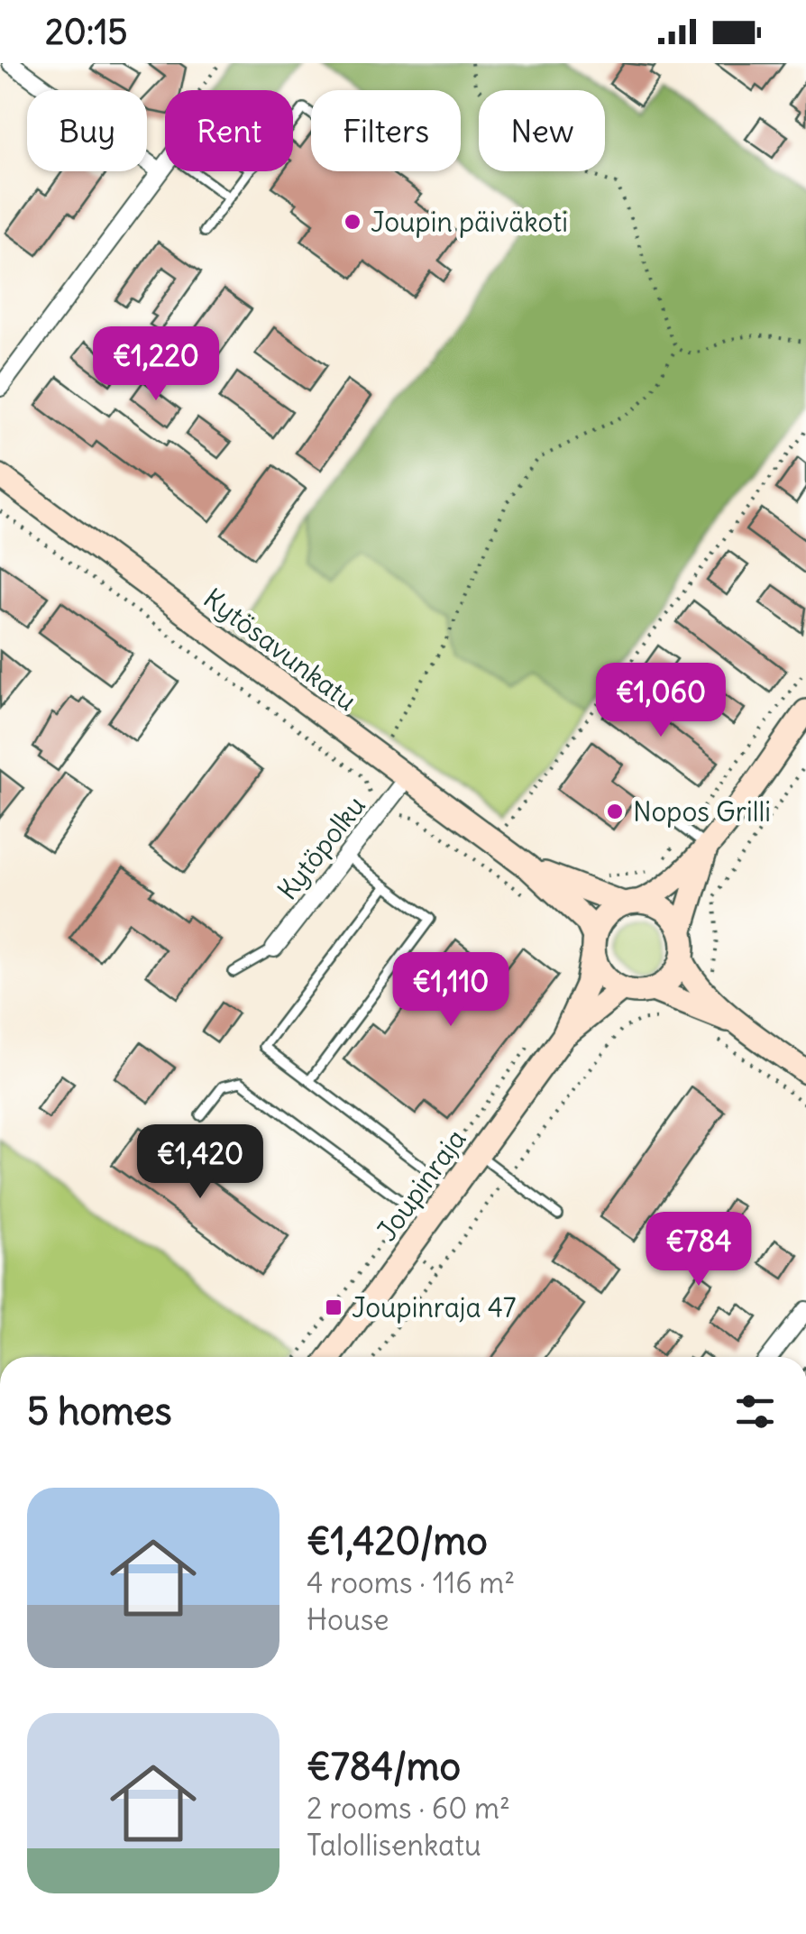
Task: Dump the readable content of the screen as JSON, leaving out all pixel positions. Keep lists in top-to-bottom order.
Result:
{
  "streets": {
    "street": ["Kytösavunkatu", "Kytöpolku", "Joupinraja"]
  },
  "crossings": [
    ["Kytösavunkatu", "Kytöpolku"],
    ["Kytösavunkatu", "Joupinraja"]
  ],
  "places": {
    "other": ["Joupin päiväkoti", "Nopos Grilli"],
    "transit": ["Joupinraja 47"]
  },
  "page": {
    "status": "20:15",
    "chip": [
      "Buy",
      "Rent",
      "Filters",
      "New"
    ],
    "price": [
      "€1,220",
      "€1,060",
      "€1,110",
      "€1,420",
      "€784"
    ],
    "heading": "5 homes",
    "list": [
      {
        "name": "€1,420/mo",
        "note": "4 rooms · 116 m² · House"
      },
      {
        "name": "€784/mo",
        "note": "2 rooms · 60 m² · Talollisenkatu"
      }
    ]
  }
}
